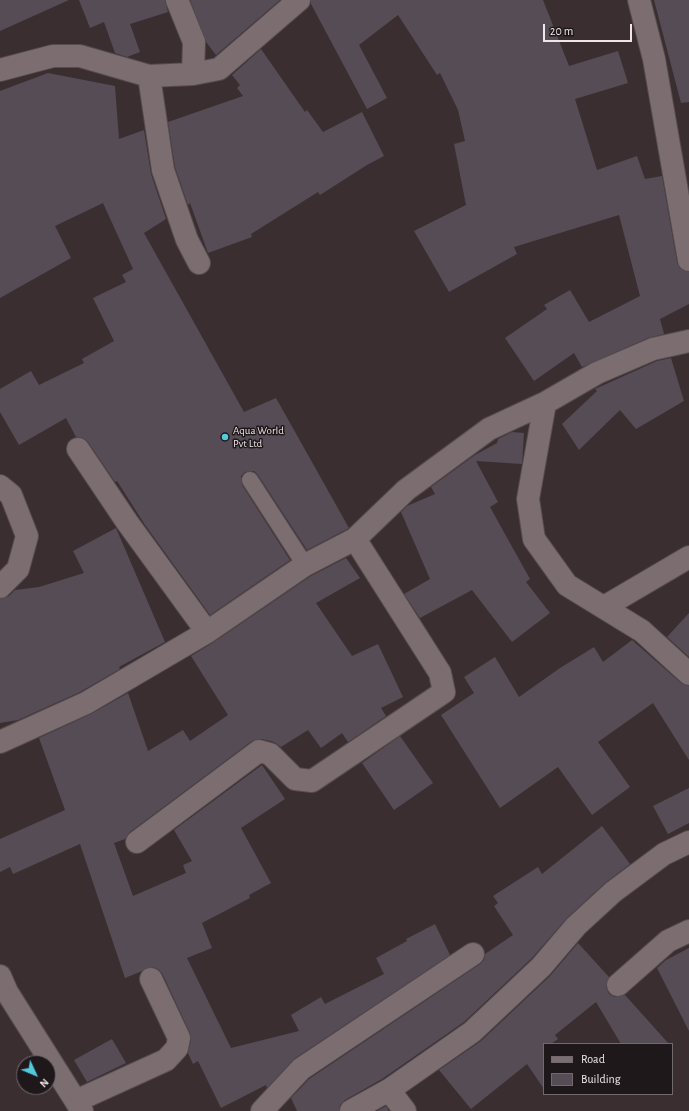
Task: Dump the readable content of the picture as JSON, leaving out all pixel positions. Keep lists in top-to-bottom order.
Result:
{
  "places": ["Aqua World Pvt Ltd"],
  "legend": ["Road", "Building"],
  "scale_bar": "20 m",
  "north": "bottom right"
}
